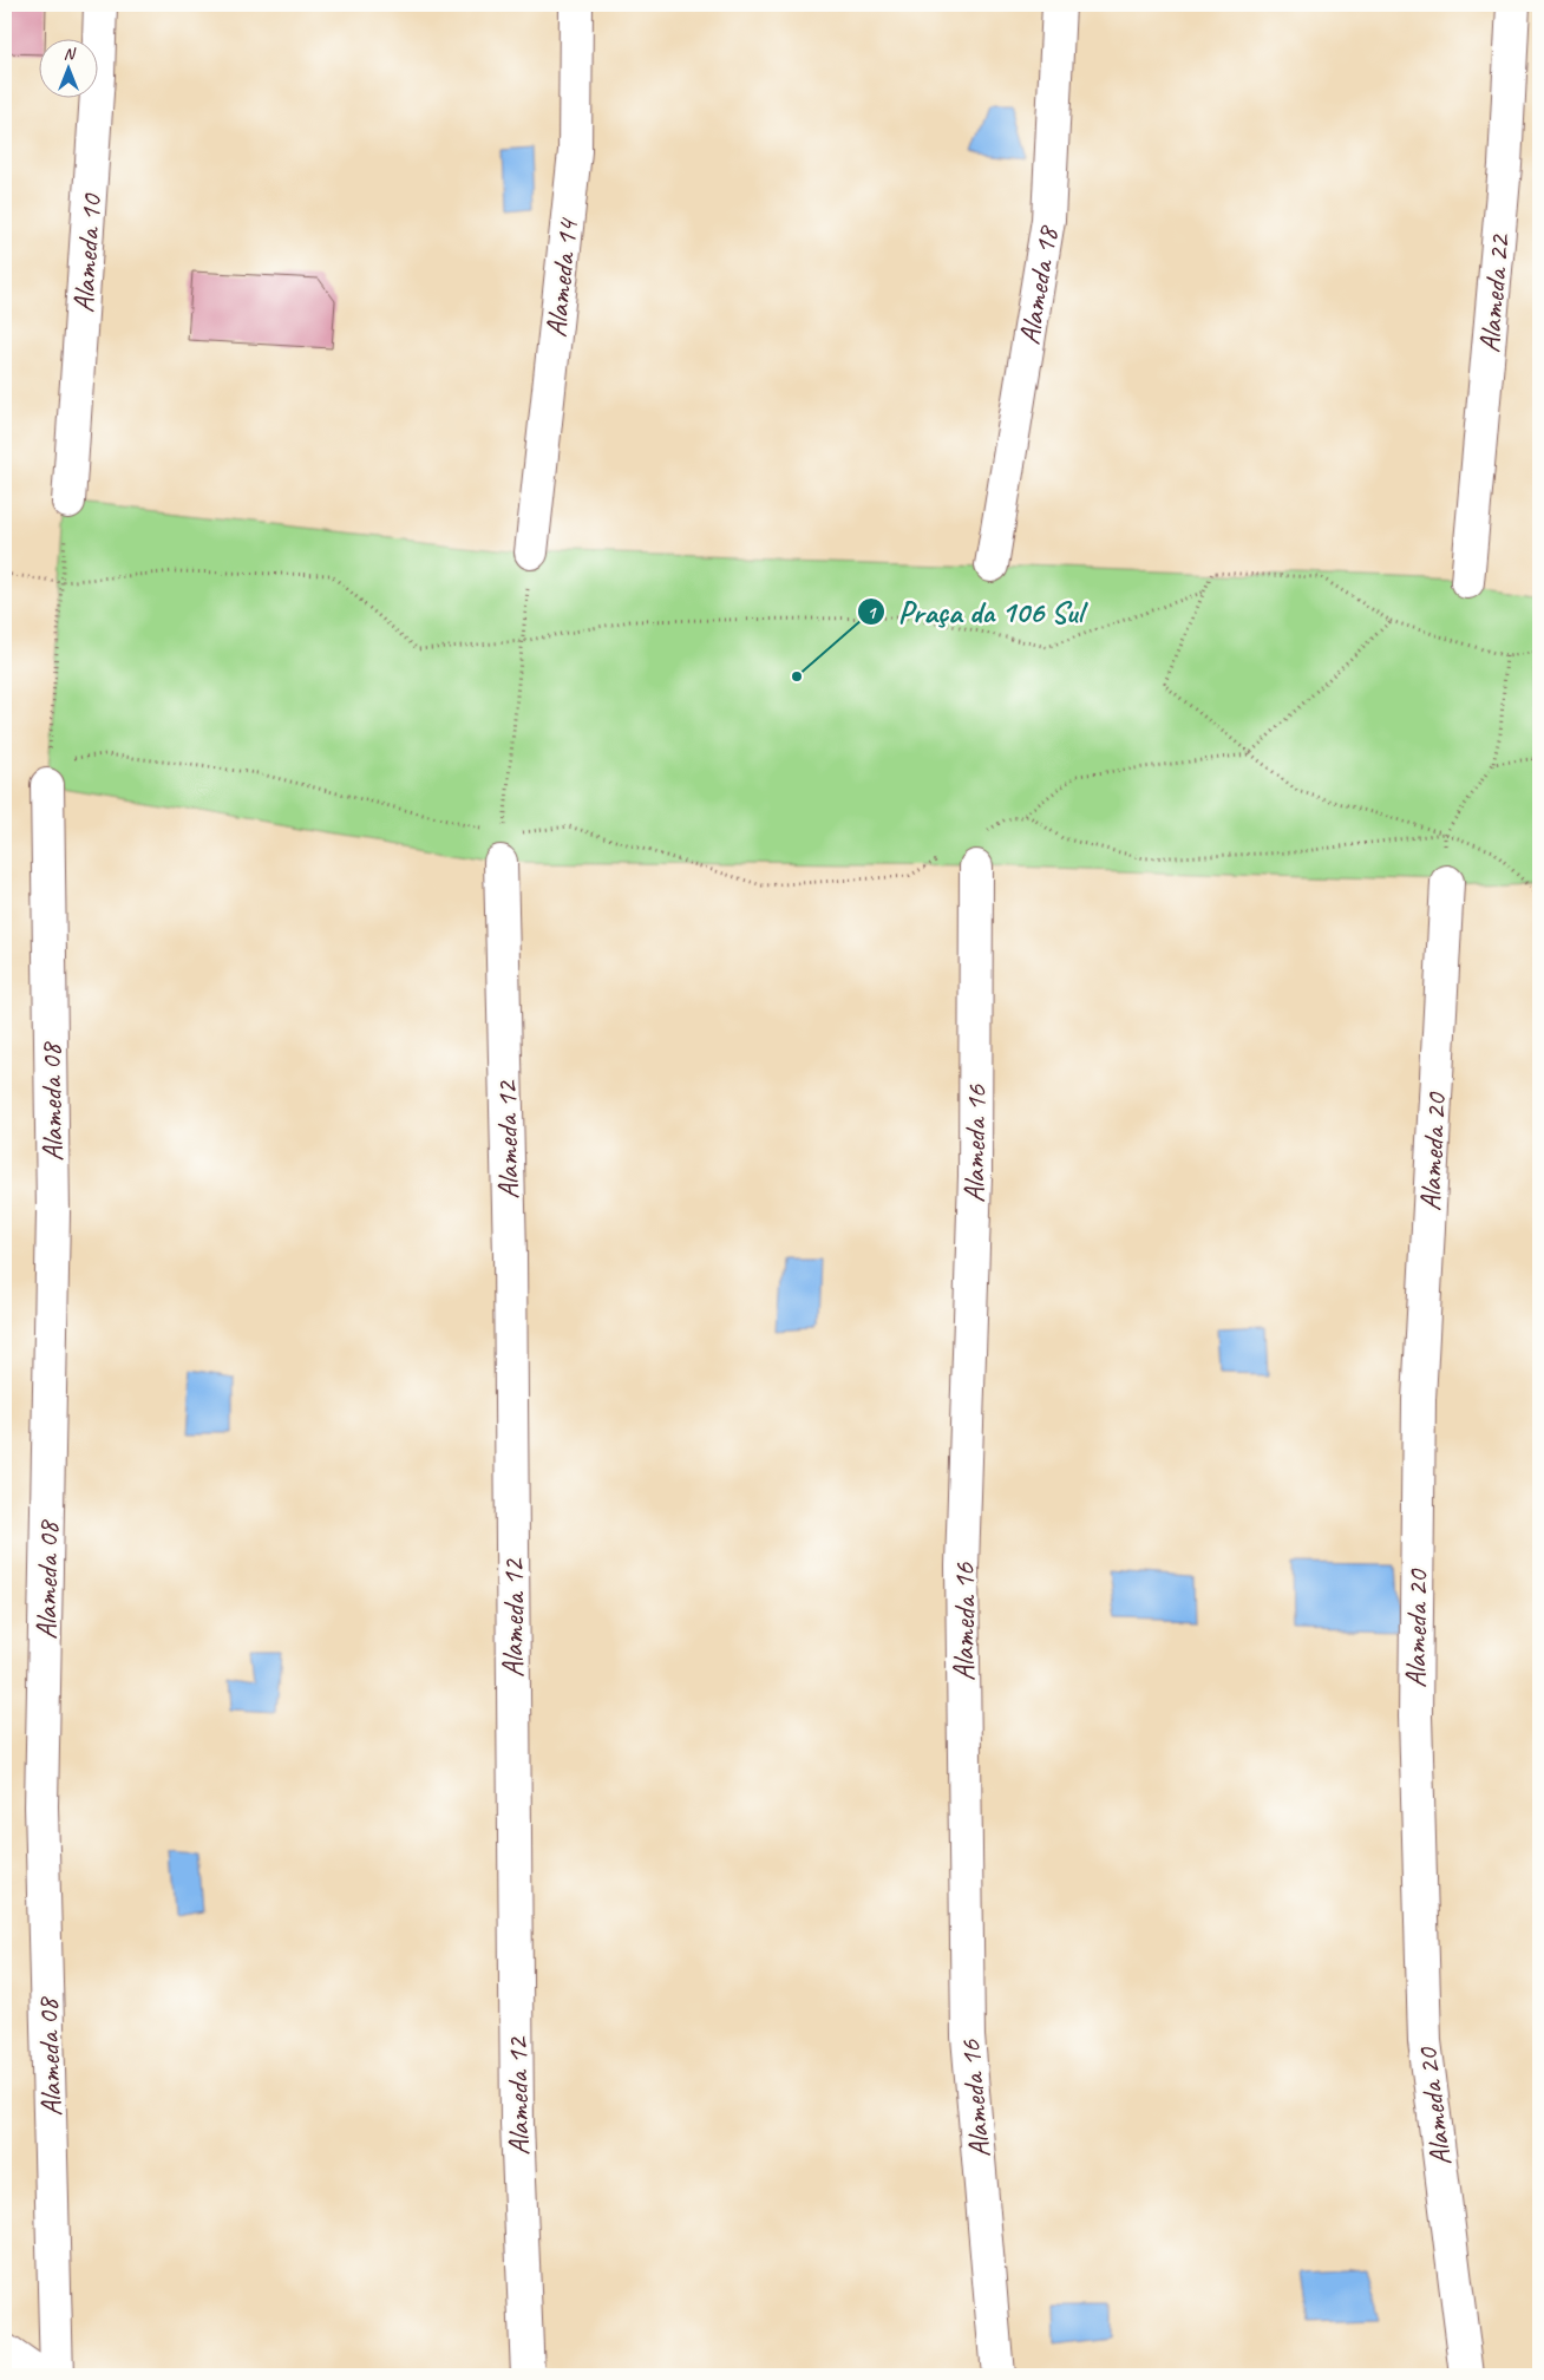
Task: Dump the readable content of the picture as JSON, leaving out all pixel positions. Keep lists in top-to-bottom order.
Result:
{
  "streets": {
    "street": [
      "Alameda 10",
      "Alameda 14",
      "Alameda 18",
      "Alameda 22",
      "Alameda 08",
      "Alameda 12",
      "Alameda 16",
      "Alameda 20"
    ]
  },
  "places": ["Praça da 106 Sul"],
  "north": "top"
}
